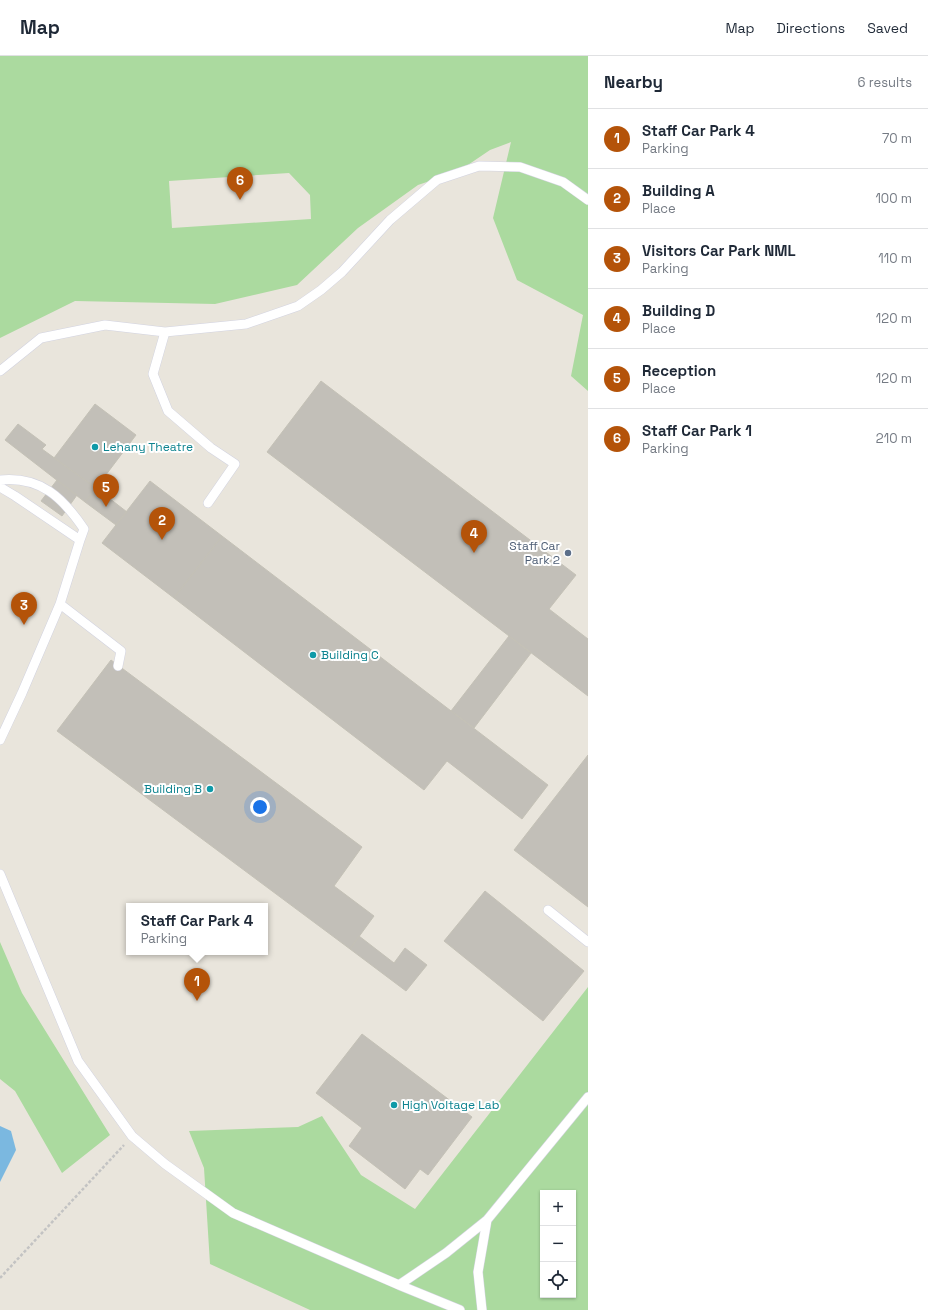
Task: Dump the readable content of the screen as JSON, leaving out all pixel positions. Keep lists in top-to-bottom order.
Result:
{
  "places": [
    "Lehany Theatre",
    "Staff Car Park 2",
    "Building C",
    "Building B",
    "High Voltage Lab"
  ],
  "page": {
    "header": "Map",
    "nav": ["Map", "Directions", "Saved"],
    "heading": ["Nearby", "6 results"],
    "list": [
      {
        "mark": "1",
        "name": "Staff Car Park 4",
        "note": "Parking",
        "value": "70 m"
      },
      {
        "mark": "2",
        "name": "Building A",
        "note": "Place",
        "value": "100 m"
      },
      {
        "mark": "3",
        "name": "Visitors Car Park NML",
        "note": "Parking",
        "value": "110 m"
      },
      {
        "mark": "4",
        "name": "Building D",
        "note": "Place",
        "value": "120 m"
      },
      {
        "mark": "5",
        "name": "Reception",
        "note": "Place",
        "value": "120 m"
      },
      {
        "mark": "6",
        "name": "Staff Car Park 1",
        "note": "Parking",
        "value": "210 m"
      }
    ],
    "pins": [
      "6",
      "5",
      "2",
      "4",
      "3",
      "1"
    ],
    "popup": ["Staff Car Park 4", "Parking"],
    "map_buttons": ["+", "−"]
  }
}
